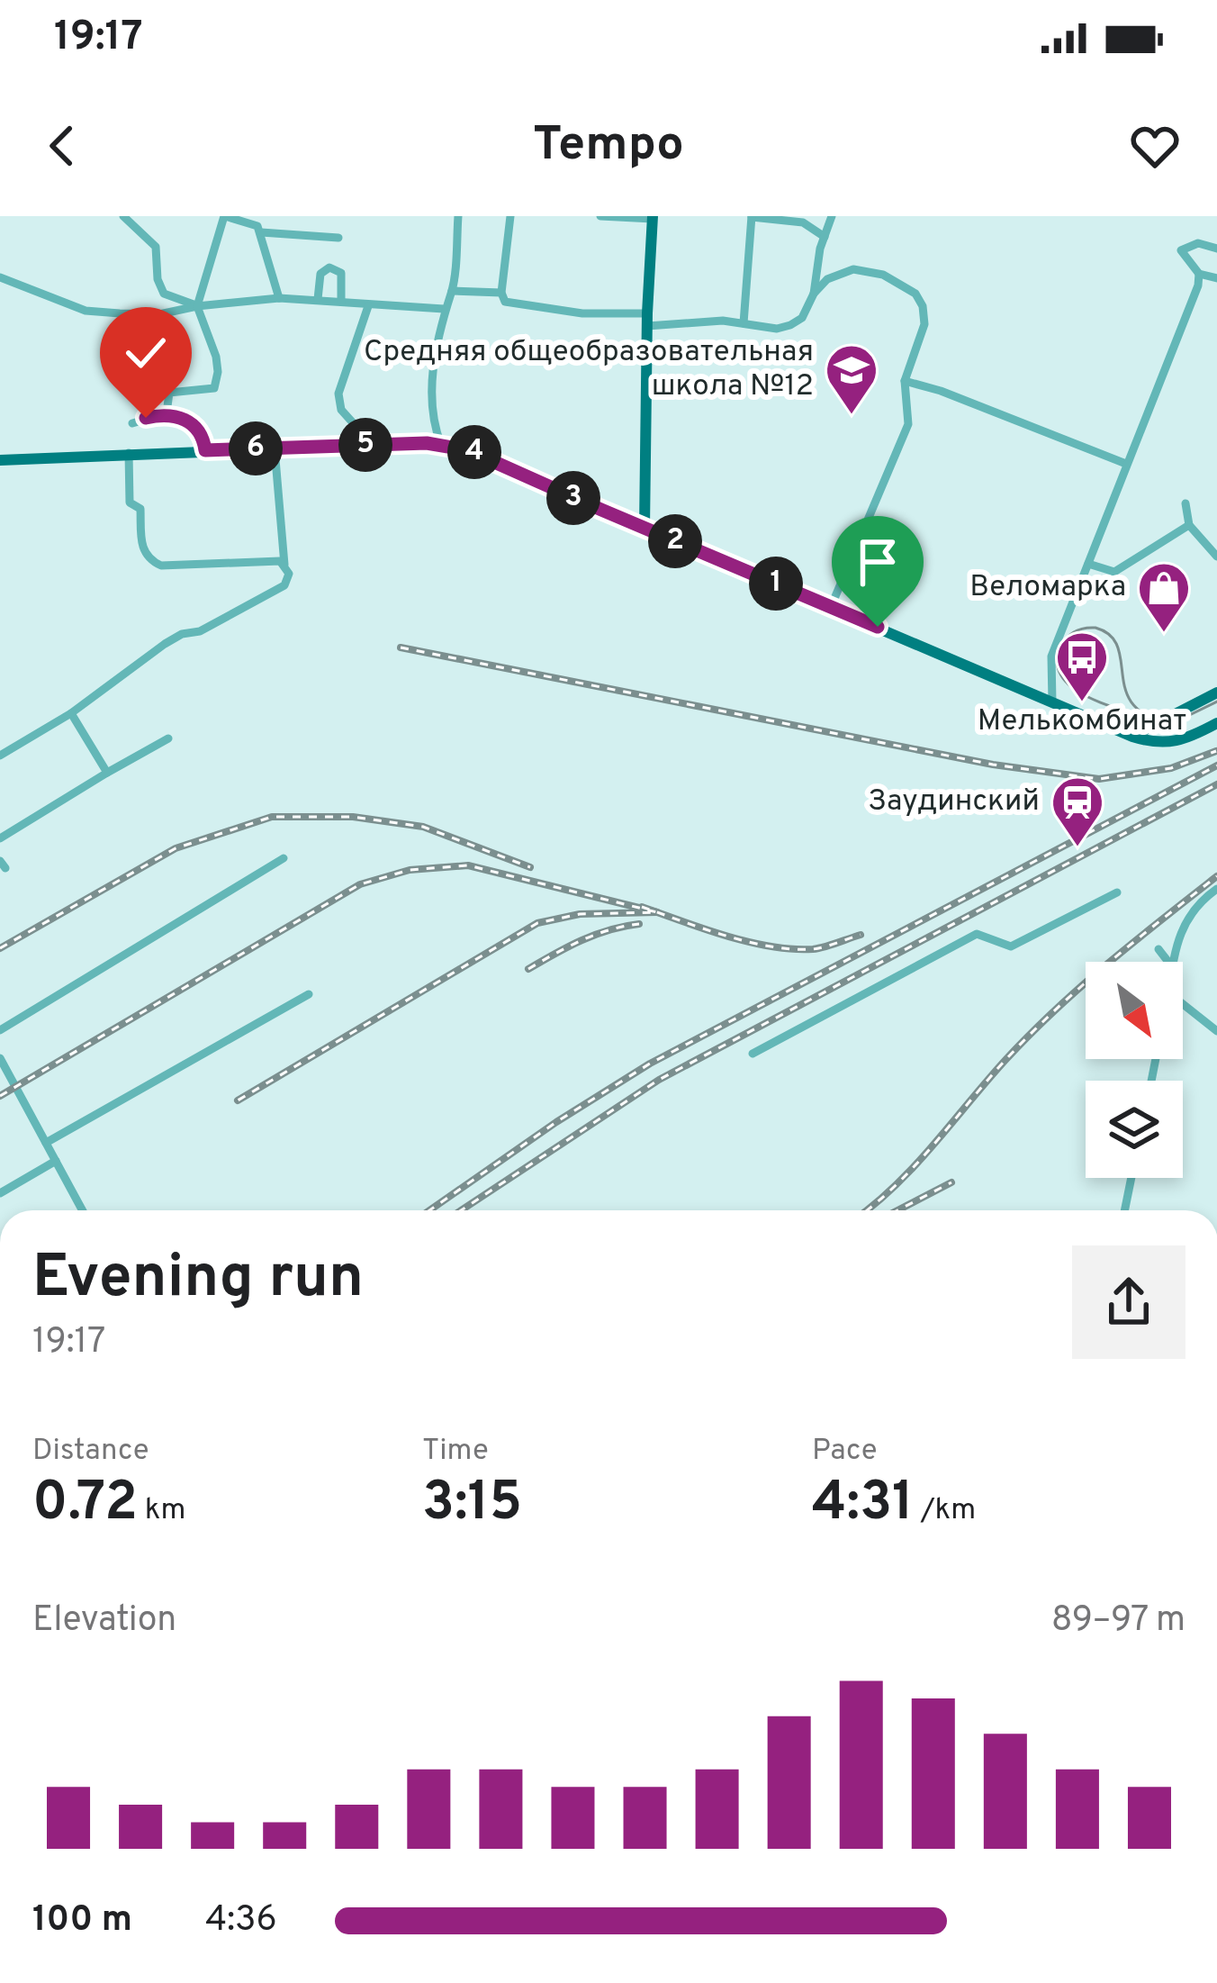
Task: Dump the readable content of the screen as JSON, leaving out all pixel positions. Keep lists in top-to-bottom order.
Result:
{
  "places": {
    "school or university": ["Средняя общеобразовательная школа №12"],
    "shop": ["Веломарка"],
    "bus stop": ["Мелькомбинат"],
    "station": ["Заудинский"]
  },
  "north": "bottom right",
  "page": {
    "status": "19:17",
    "header": "Tempo",
    "pins": [
      "5",
      "6",
      "4",
      "3",
      "2",
      "1"
    ],
    "heading": ["Evening run", "19:17"],
    "stats": [
      ["Distance", "0.72 km"],
      ["Time", "3:15"],
      ["Pace", "4:31 /km"]
    ],
    "chart": ["Elevation", "89–97 m"],
    "list": [
      {
        "name": "100 m",
        "note": "4:36"
      }
    ]
  }
}
